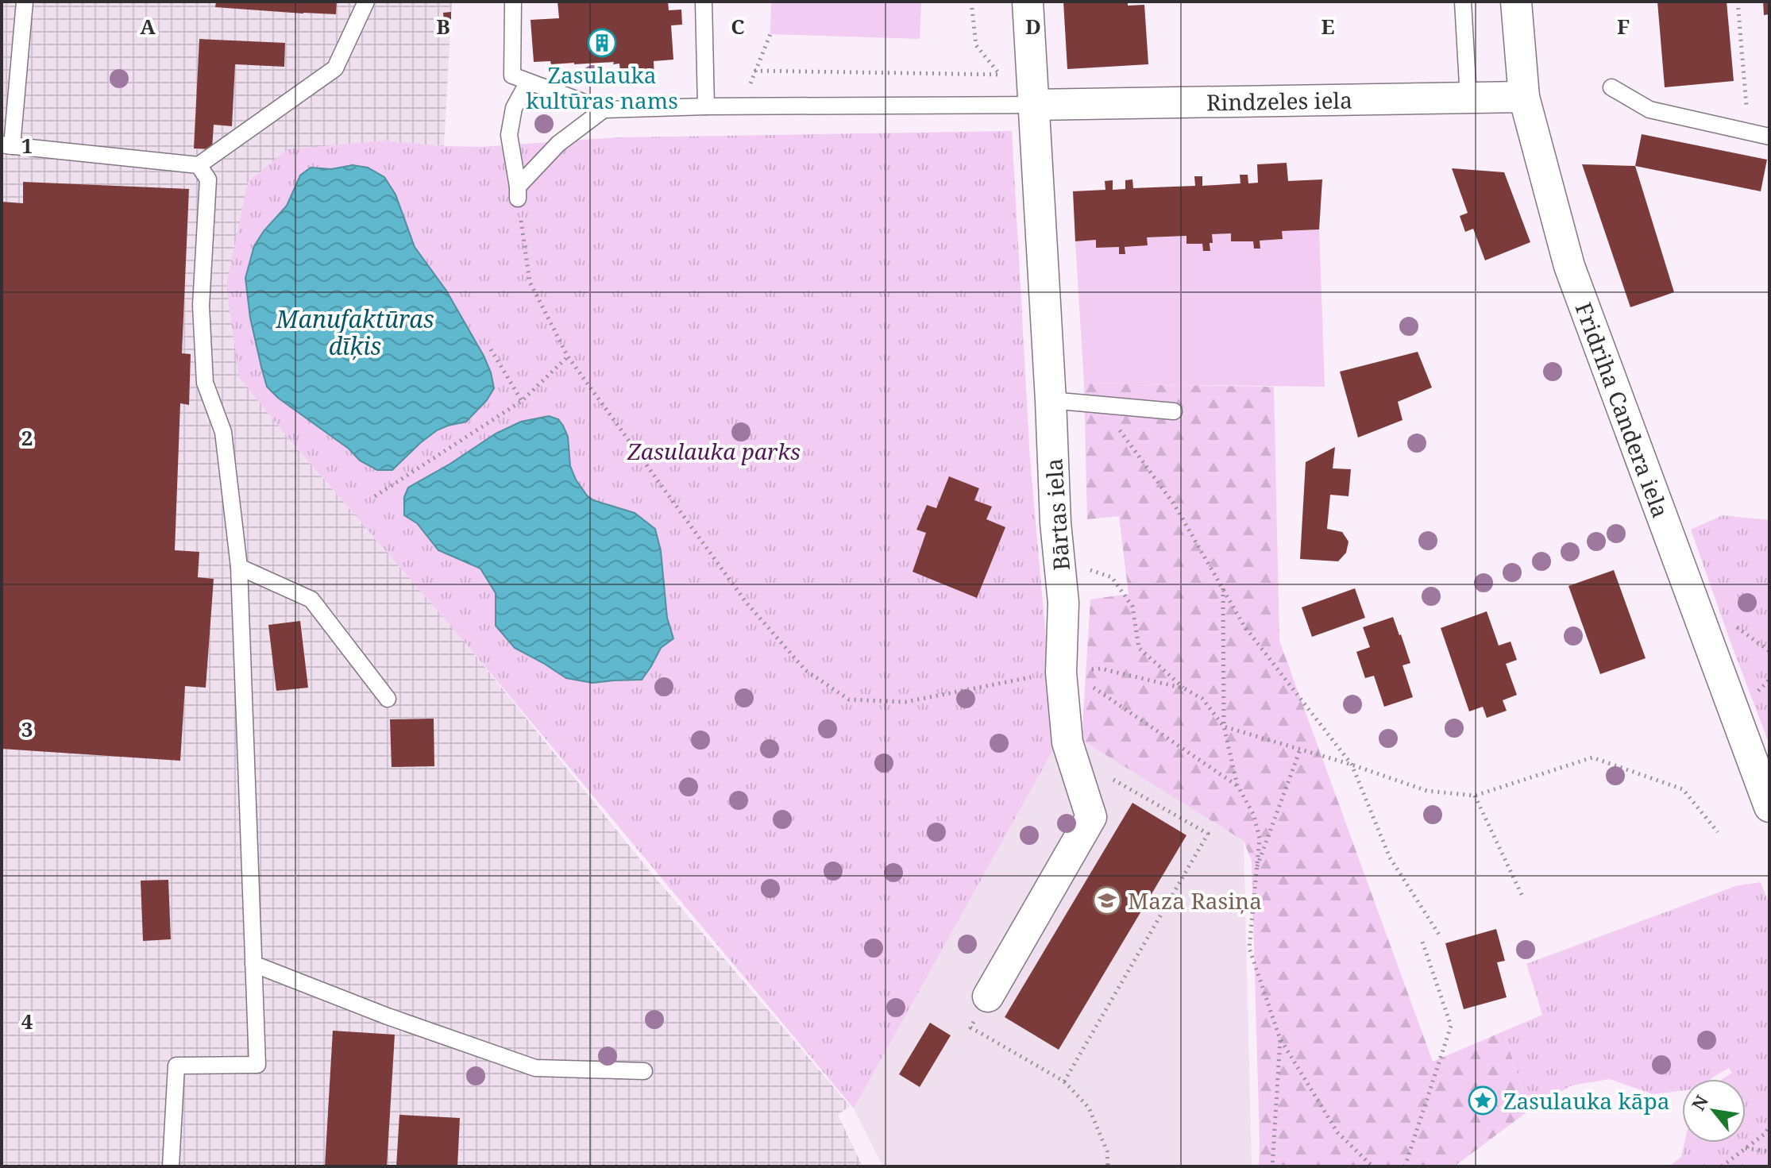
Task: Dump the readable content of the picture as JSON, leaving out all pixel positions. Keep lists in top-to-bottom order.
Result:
{
  "streets": {
    "street": ["Rindzeles iela", "Fridriha Candera iela", "Bārtas iela"]
  },
  "crossings": [
    ["Rindzeles iela", "Fridriha Candera iela"],
    ["Rindzeles iela", "Bārtas iela"]
  ],
  "water": ["Manufaktūras dīķis"],
  "parks": ["Zasulauka parks"],
  "places": {
    "building": ["Zasulauka kultūras nams"],
    "school or university": ["Maza Rasiņa"],
    "place": ["Zasulauka kāpa"]
  },
  "north": "top left",
  "grid": {
    "columns": [
      "A",
      "B",
      "C",
      "D",
      "E",
      "F"
    ],
    "rows": [
      "1",
      "2",
      "3",
      "4"
    ]
  }
}
